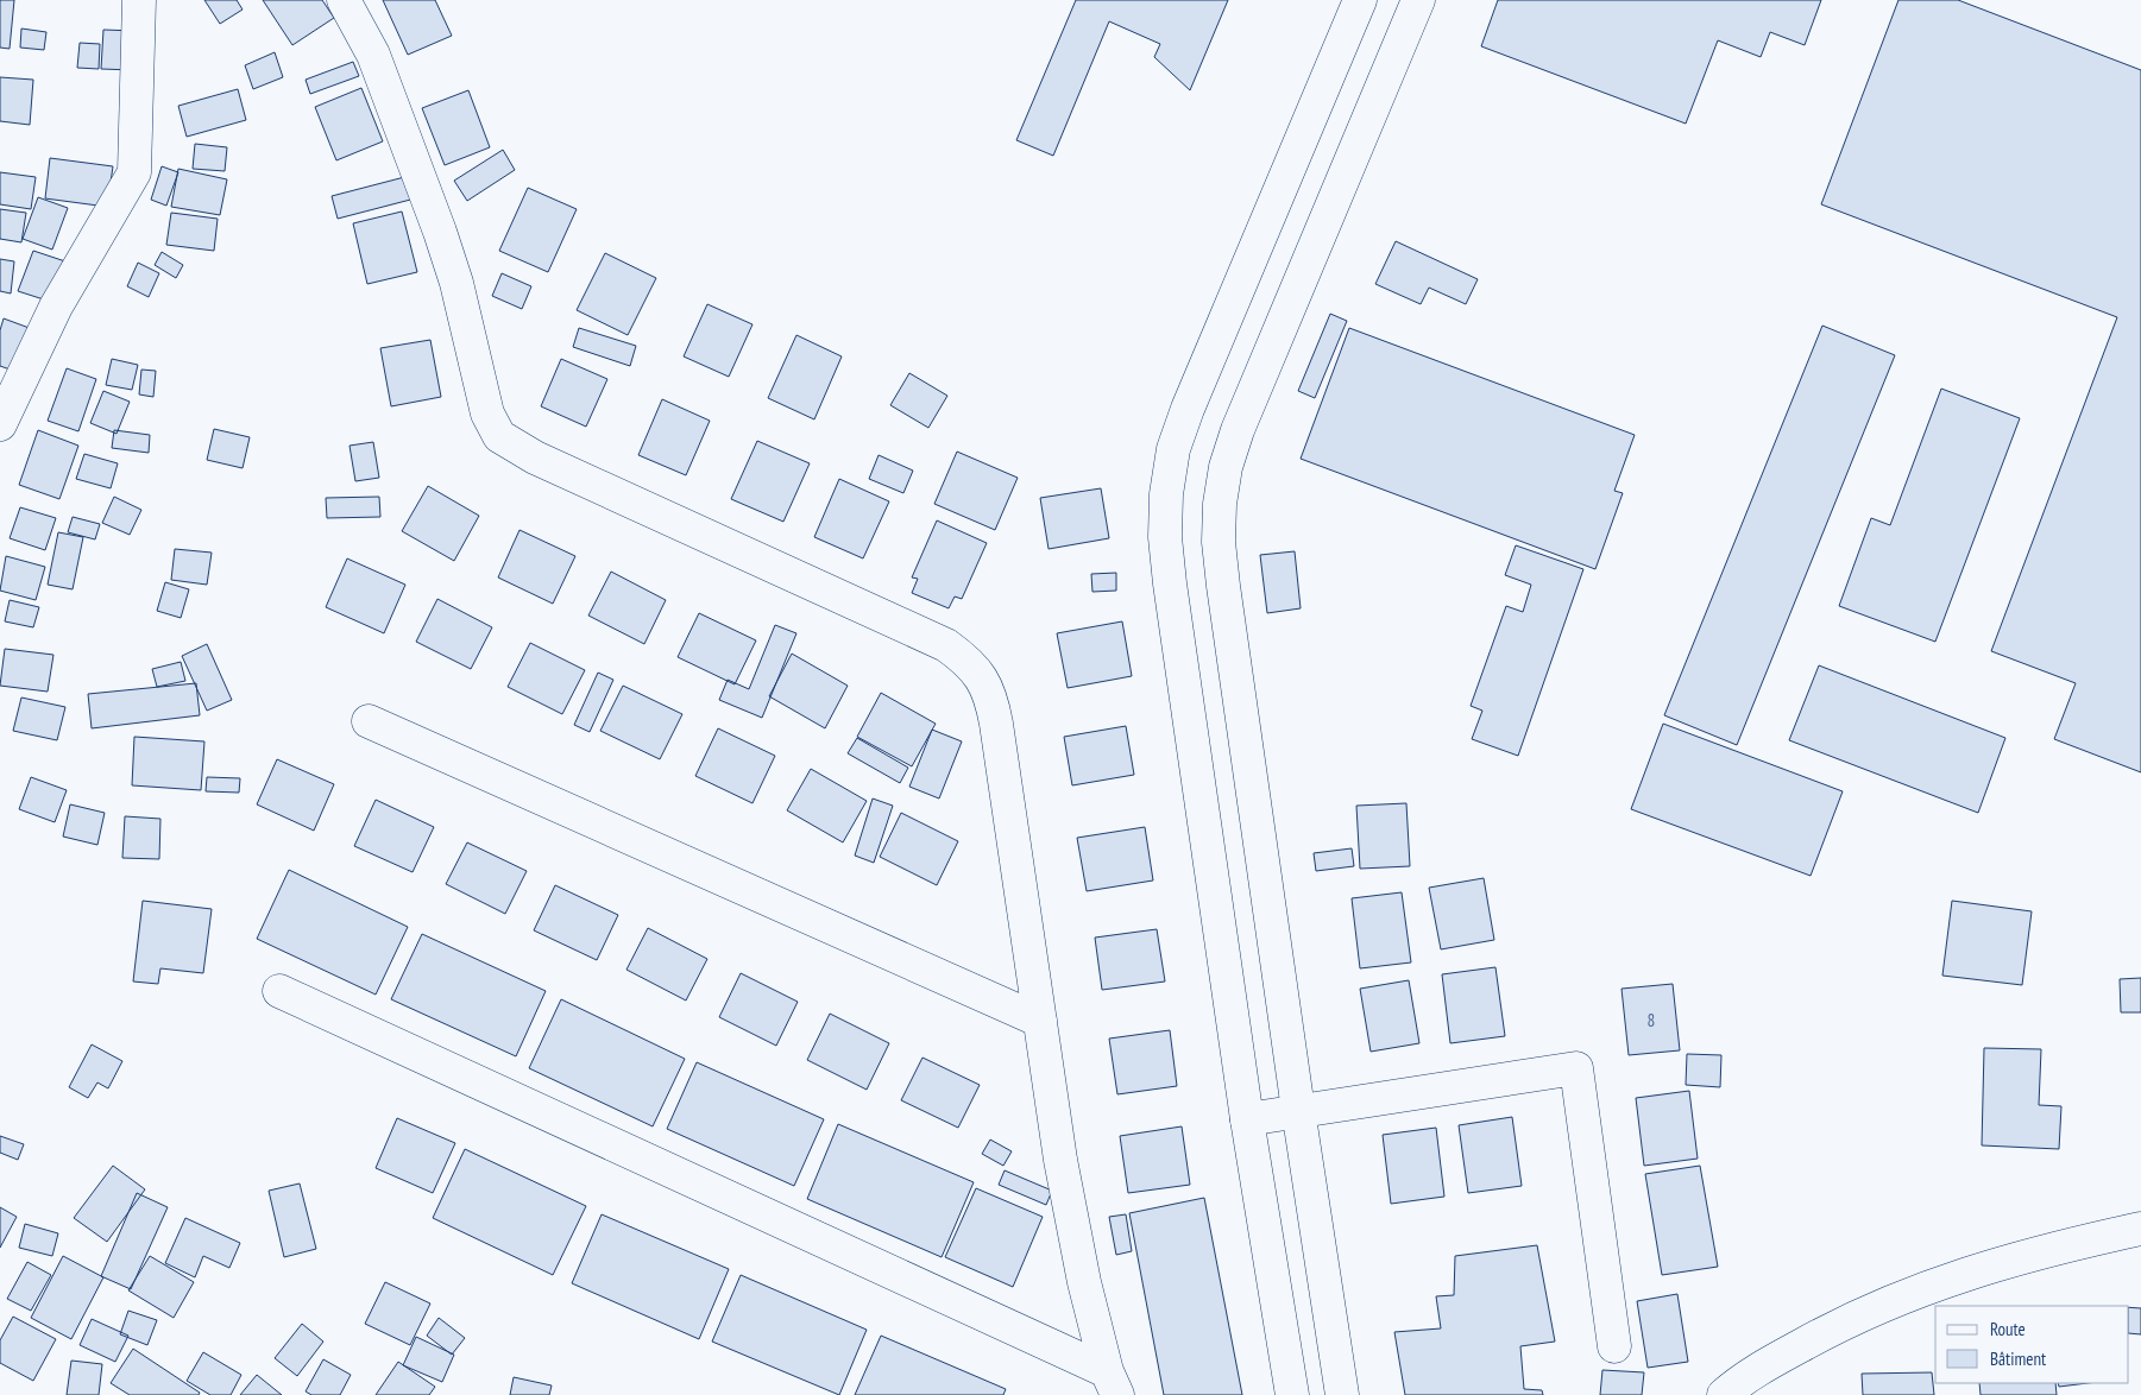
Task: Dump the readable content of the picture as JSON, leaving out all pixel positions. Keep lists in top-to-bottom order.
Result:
{
  "house_numbers": ["8"],
  "legend": ["Route", "Bâtiment"]
}
